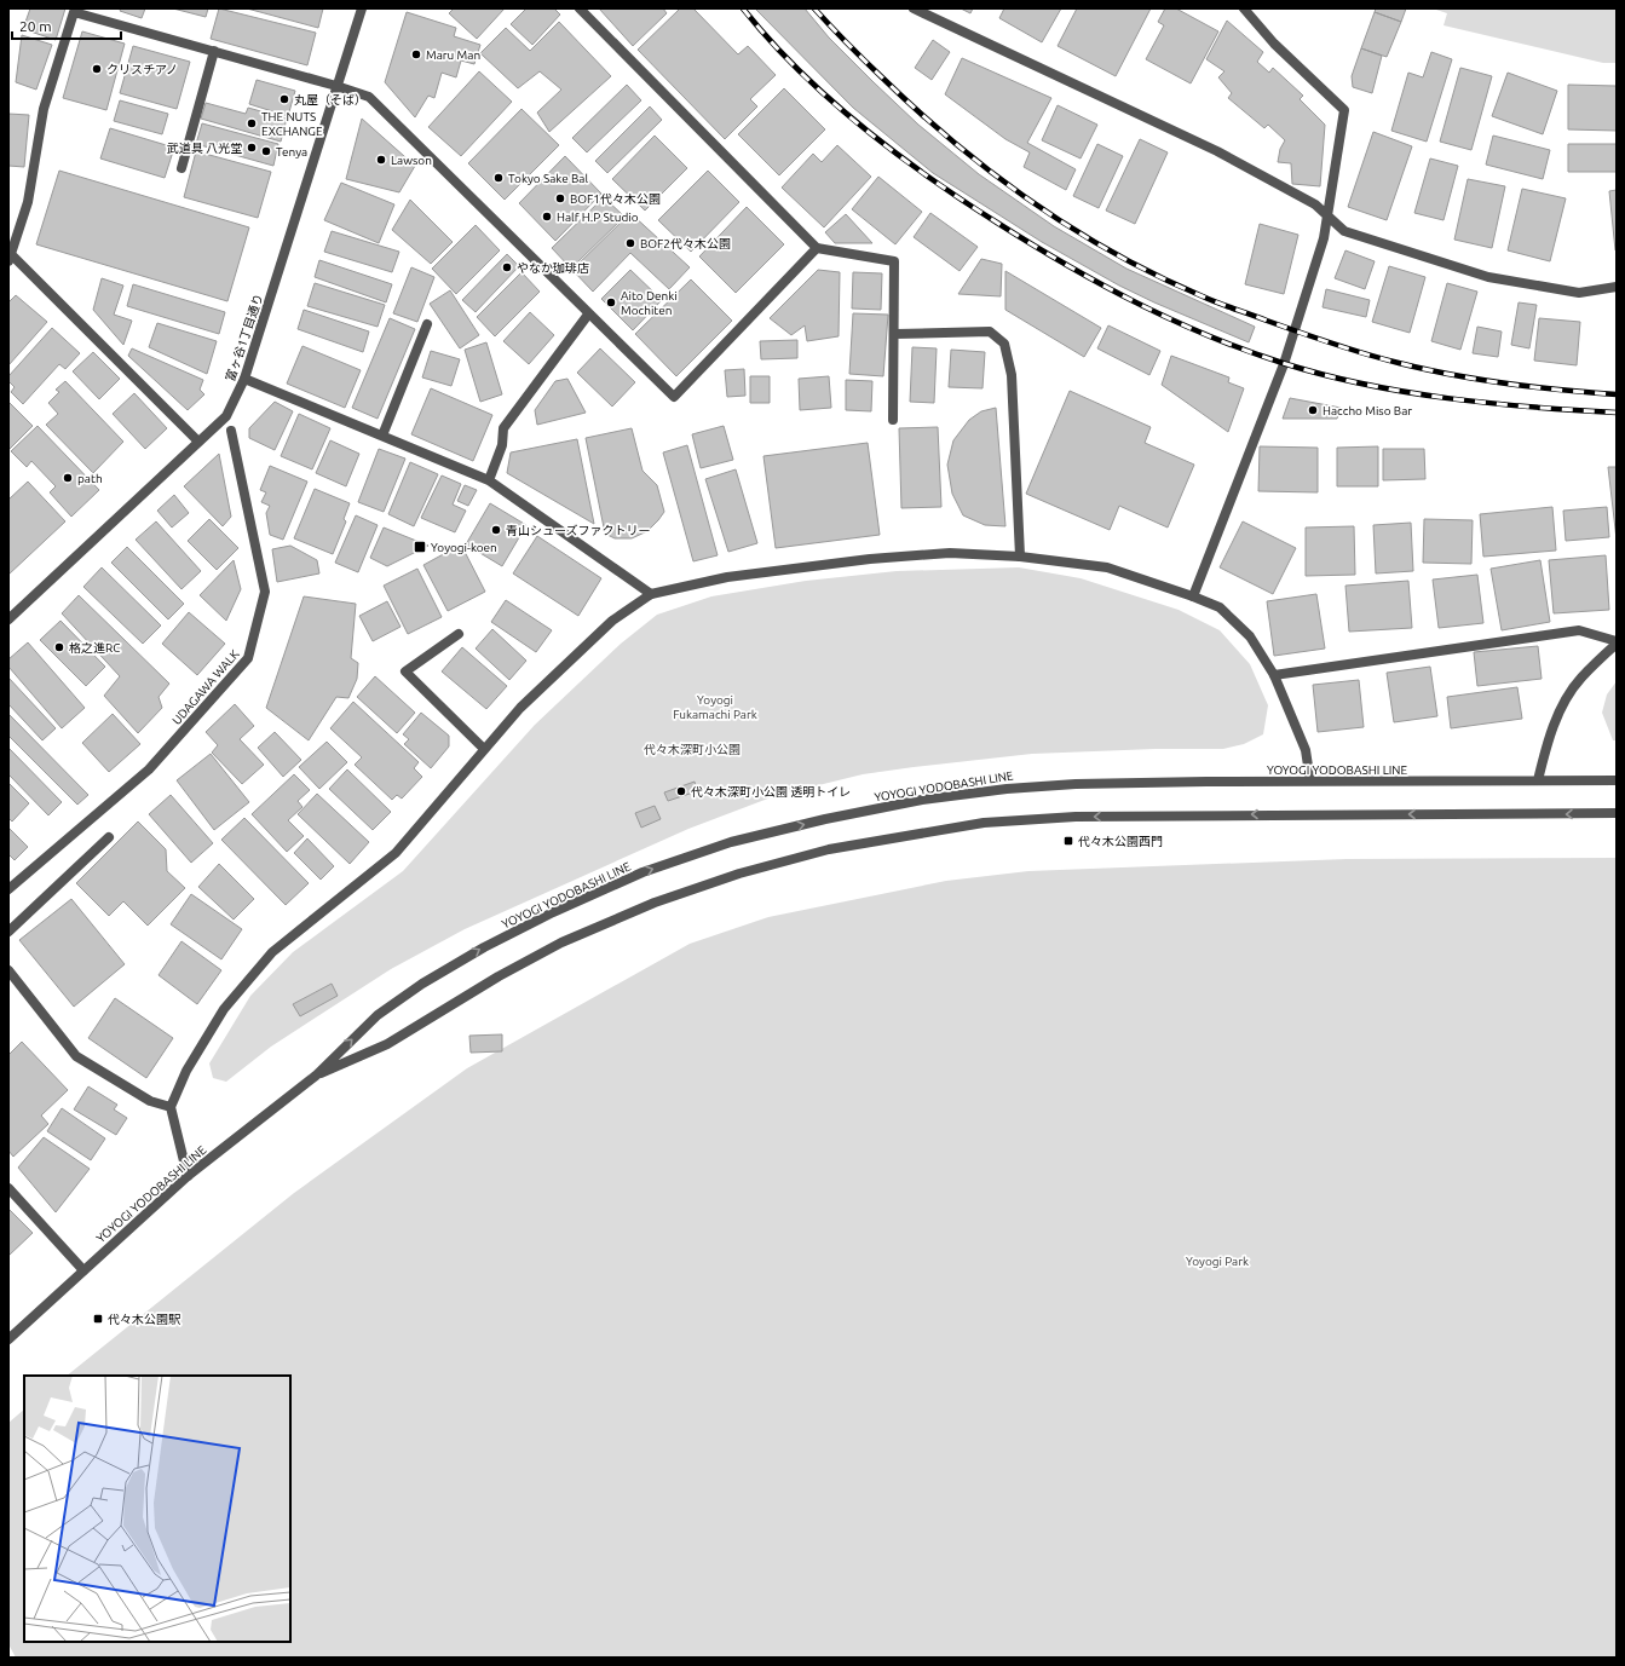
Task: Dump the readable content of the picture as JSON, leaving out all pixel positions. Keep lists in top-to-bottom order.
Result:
{
  "streets": {
    "street": ["富ヶ谷1丁目通り", "UDAGAWA WALK", "YOYOGI YODOBASHI LINE"]
  },
  "parks": ["Yoyogi Fukamachi Park", "代々木深町小公園", "Yoyogi Park"],
  "places": {
    "other": [
      "Maru Man",
      "クリスチアノ",
      "丸屋（そば）",
      "THE NUTS EXCHANGE",
      "武道具 八光堂",
      "Tenya",
      "Lawson",
      "Tokyo Sake Bal",
      "BOF1代々木公園",
      "Half H.P Studio",
      "BOF2代々木公園",
      "やなか珈琲店",
      "Aito Denki Mochiten",
      "Haccho Miso Bar",
      "path",
      "青山シューズファクトリー",
      "格之進RC",
      "代々木深町小公園 透明トイレ"
    ],
    "transit": ["Yoyogi-koen", "代々木公園西門", "代々木公園駅"]
  },
  "scale_bar": "20 m"
}
